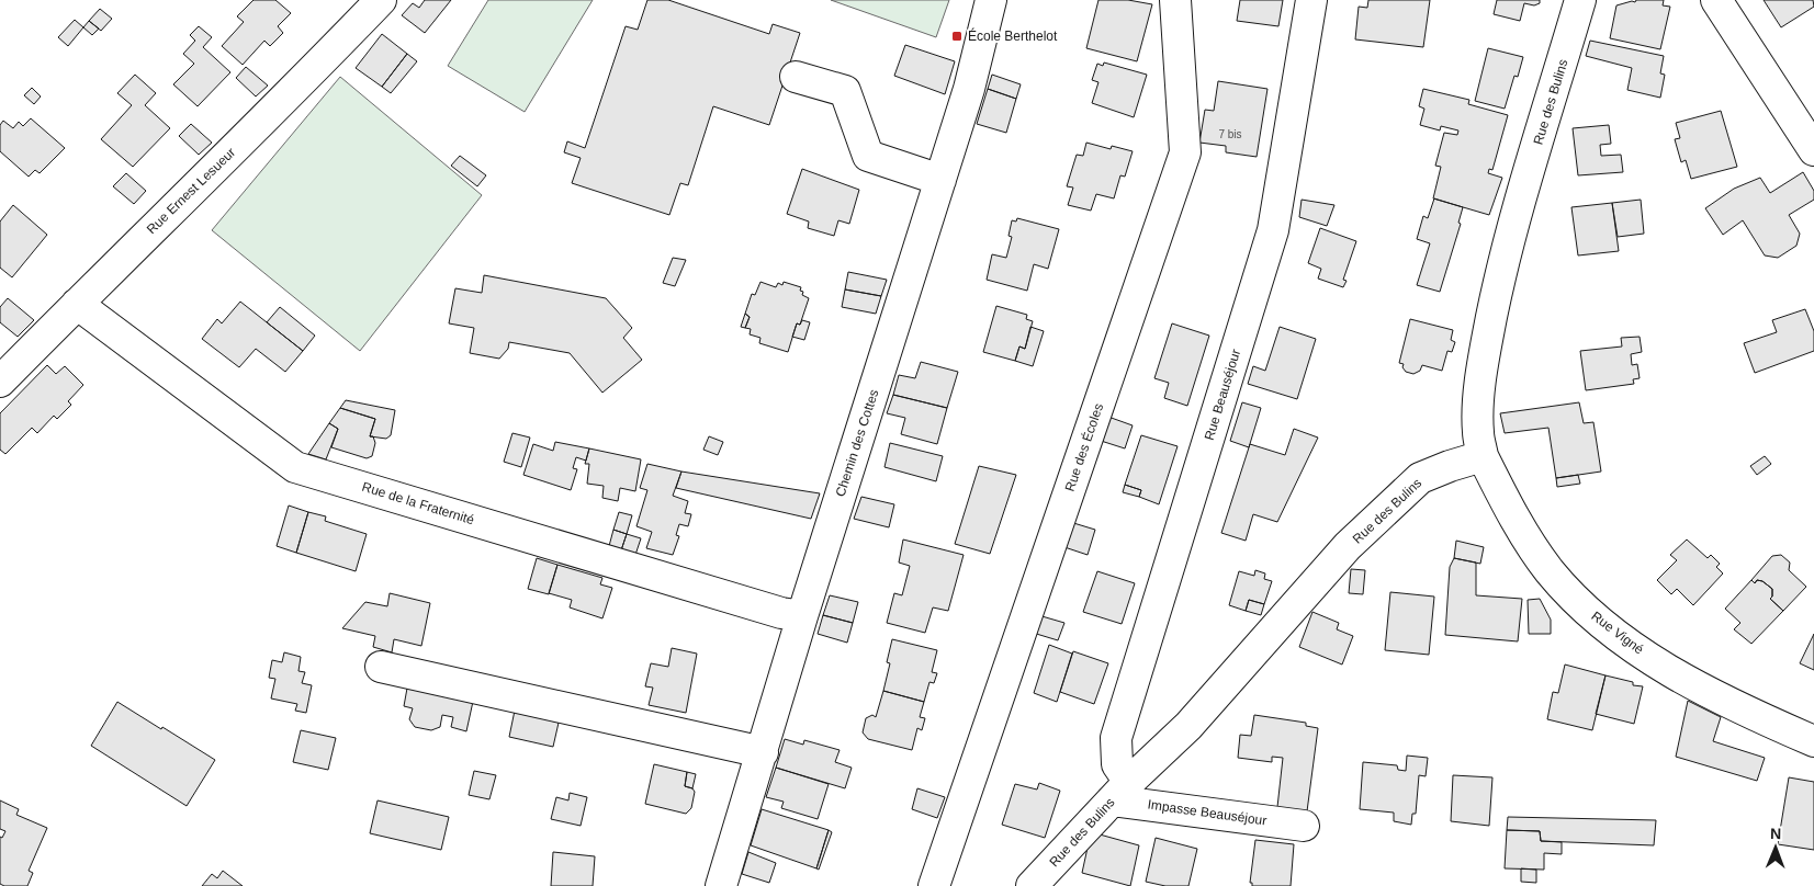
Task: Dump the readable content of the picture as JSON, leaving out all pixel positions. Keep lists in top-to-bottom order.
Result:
{
  "streets": {
    "street": [
      "Rue des Bulins",
      "Rue Ernest Lesueur",
      "Rue Beauséjour",
      "Chemin des Cottes",
      "Rue des Écoles",
      "Rue de la Fraternité",
      "Rue Vigné",
      "Impasse Beauséjour"
    ]
  },
  "crossings": [
    ["Rue des Bulins", "Rue Beauséjour"],
    ["Rue des Bulins", "Rue Vigné"],
    ["Rue des Bulins", "Impasse Beauséjour"],
    ["Rue Ernest Lesueur", "Rue de la Fraternité"],
    ["Rue Beauséjour", "Impasse Beauséjour"],
    ["Chemin des Cottes", "Rue de la Fraternité"]
  ],
  "places": {
    "transit": ["École Berthelot"]
  },
  "house_numbers": ["7 bis"],
  "north": "top"
}
